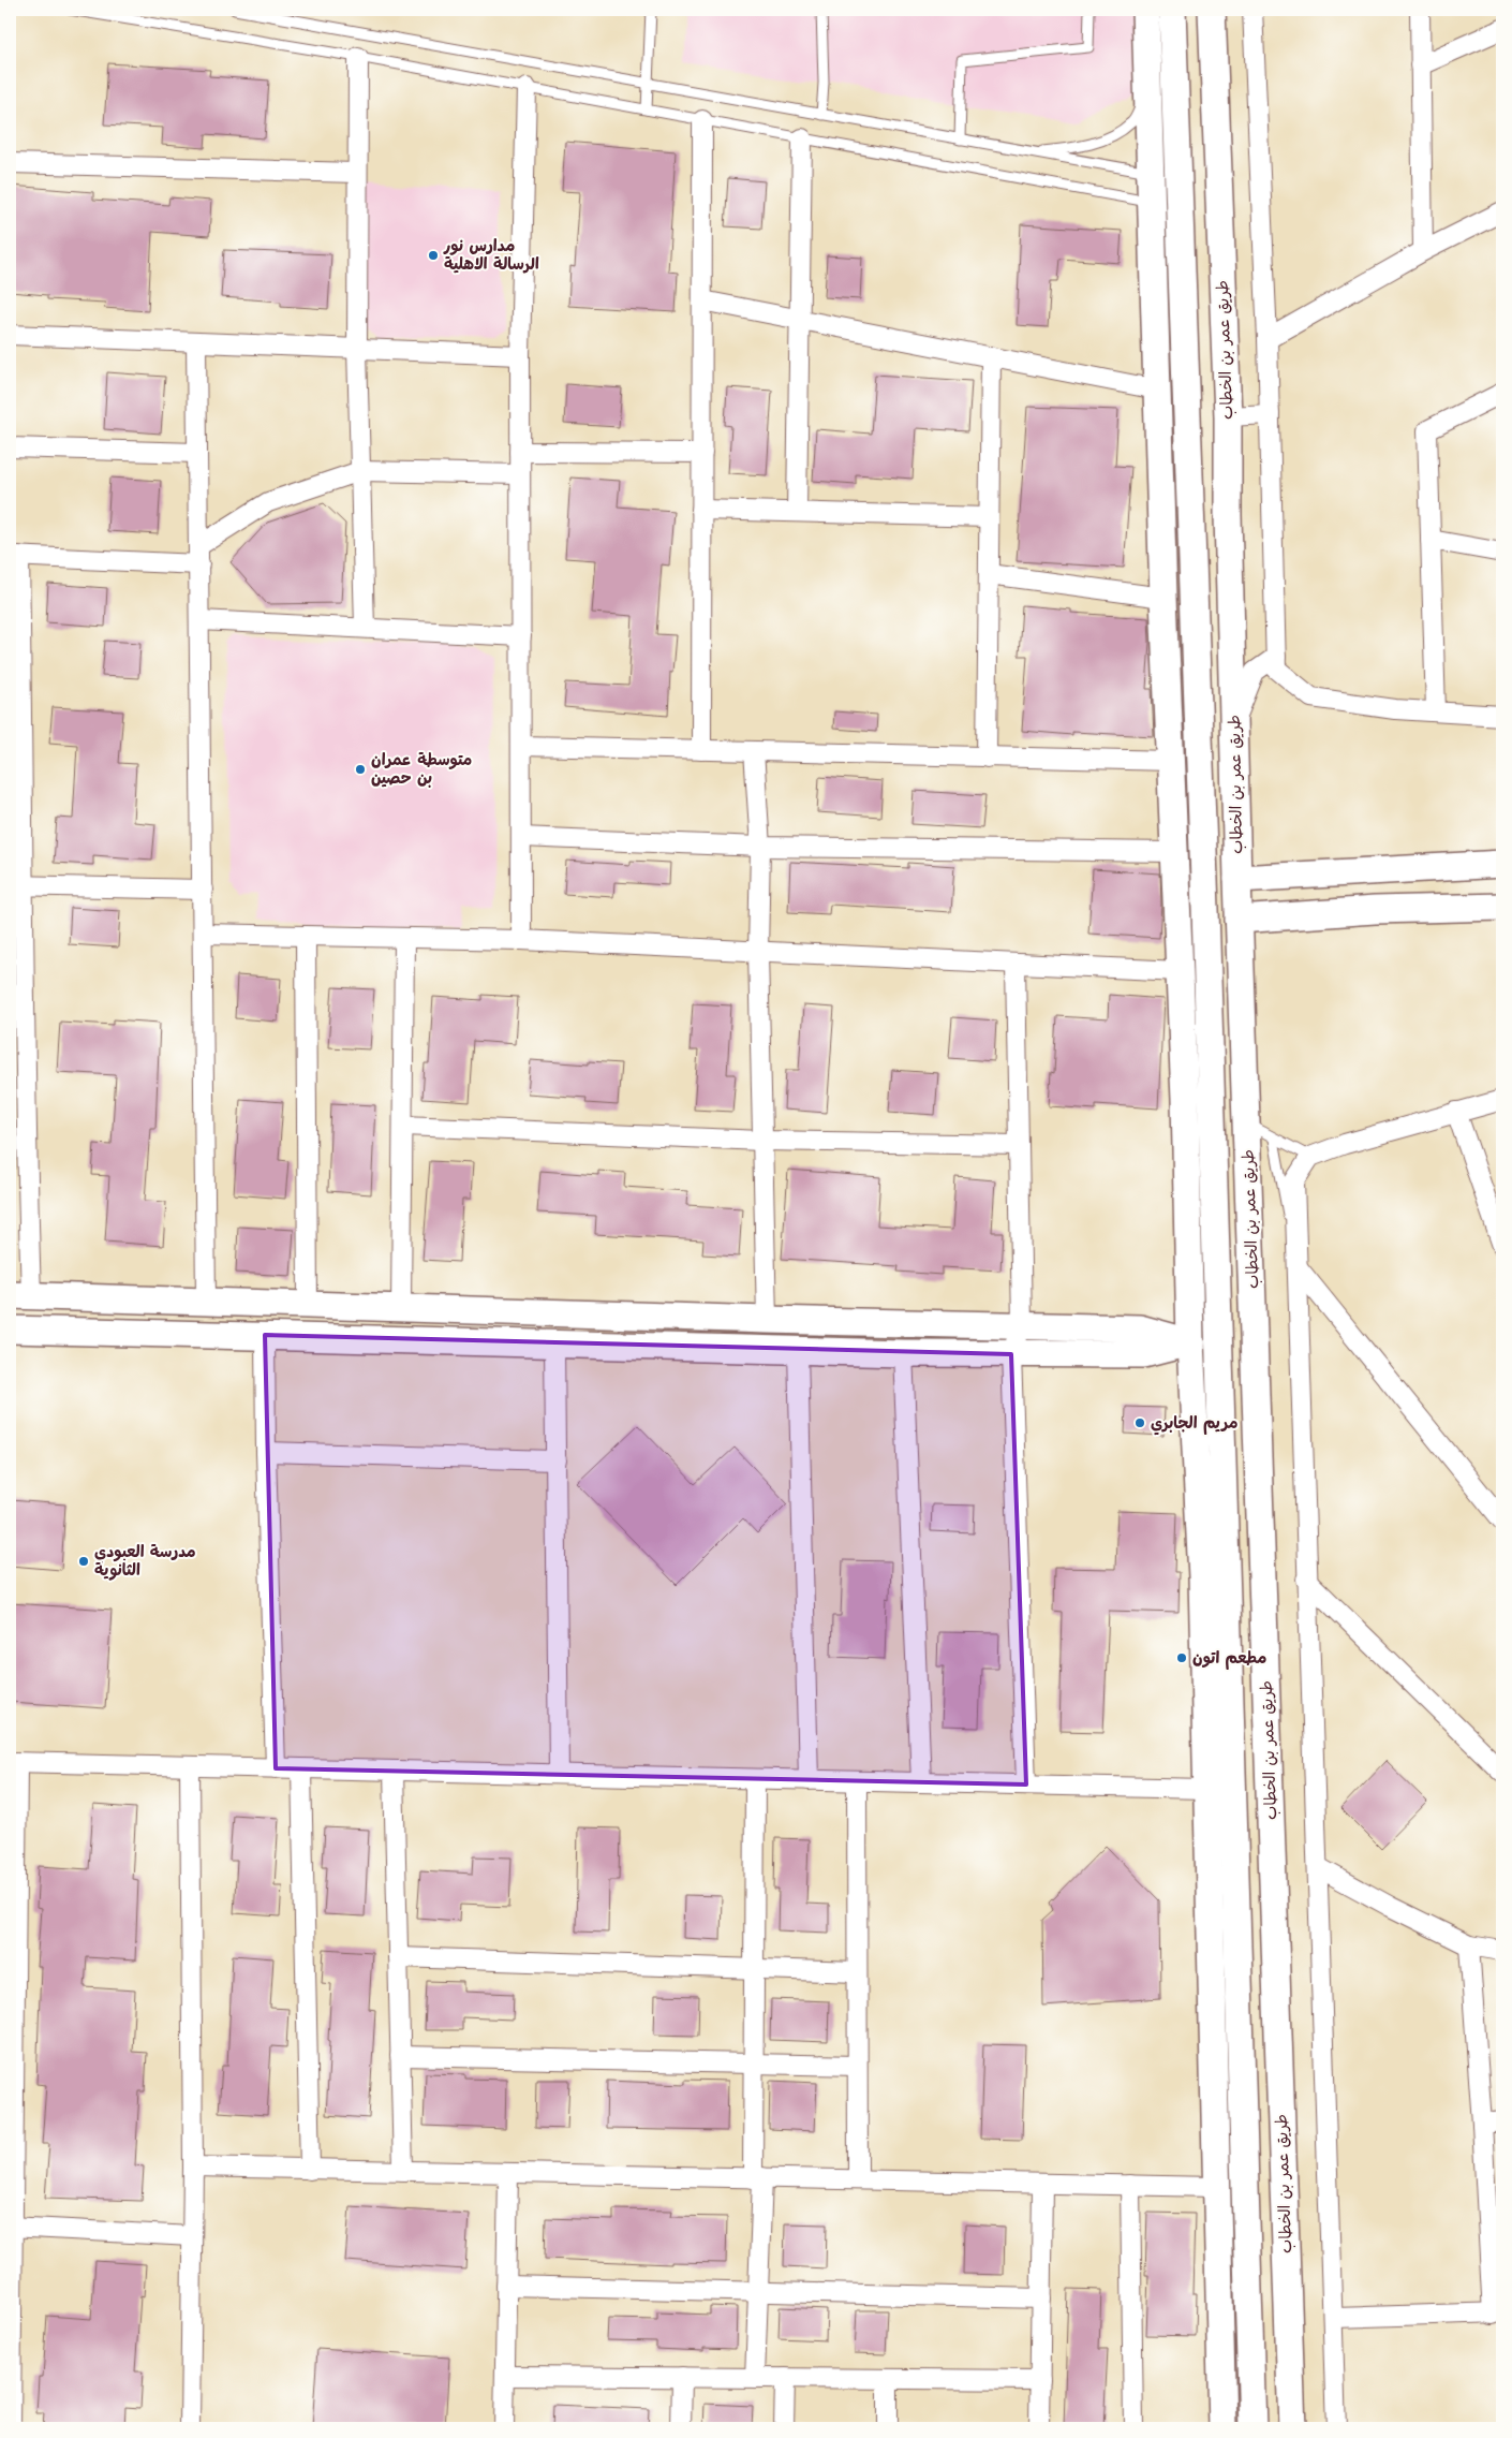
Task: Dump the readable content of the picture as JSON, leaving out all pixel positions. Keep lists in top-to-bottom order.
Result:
{
  "streets": {
    "street": ["طريق عمر بن الخطاب"]
  },
  "places": [
    "مدارس نور الرسالة الاهلية",
    "متوسطة عمران بن حصين",
    "مريم الجابري",
    "مدرسة العبودي الثانوية",
    "مطعم اتون"
  ]
}
